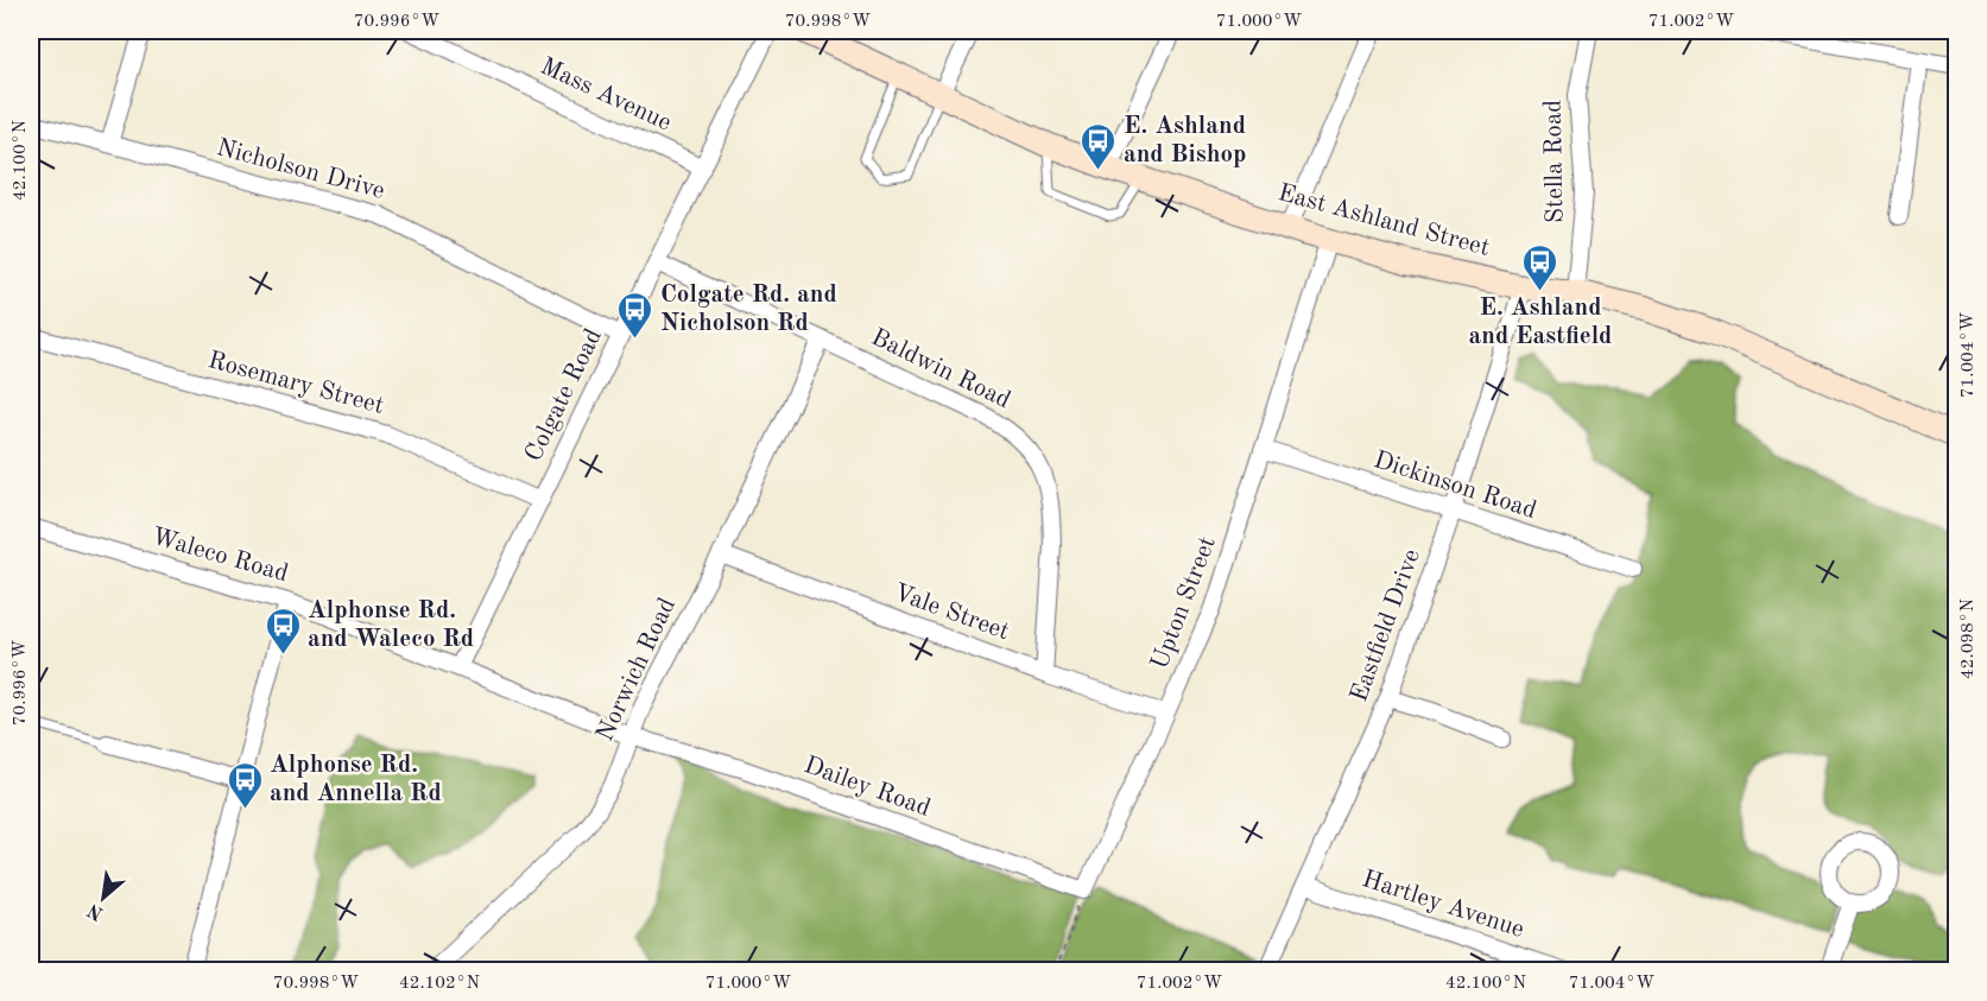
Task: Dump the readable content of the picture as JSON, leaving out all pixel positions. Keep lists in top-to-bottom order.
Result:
{
  "streets": {
    "main road": ["East Ashland Street"],
    "street": [
      "Mass Avenue",
      "Stella Road",
      "Nicholson Drive",
      "Baldwin Road",
      "Rosemary Street",
      "Colgate Road",
      "Dickinson Road",
      "Waleco Road",
      "Upton Street",
      "Vale Street",
      "Eastfield Drive",
      "Norwich Road",
      "Dailey Road",
      "Hartley Avenue"
    ]
  },
  "crossings": [
    ["Mass Avenue", "Colgate Road"],
    ["Stella Road", "East Ashland Street"],
    ["Nicholson Drive", "Colgate Road"],
    ["East Ashland Street", "Upton Street"],
    ["East Ashland Street", "Eastfield Drive"],
    ["Baldwin Road", "Colgate Road"],
    ["Baldwin Road", "Vale Street"],
    ["Baldwin Road", "Norwich Road"],
    ["Rosemary Street", "Colgate Road"],
    ["Colgate Road", "Waleco Road"],
    ["Dickinson Road", "Upton Street"],
    ["Dickinson Road", "Eastfield Drive"],
    ["Waleco Road", "Norwich Road"],
    ["Waleco Road", "Dailey Road"],
    ["Upton Street", "Vale Street"],
    ["Upton Street", "Dailey Road"],
    ["Vale Street", "Norwich Road"],
    ["Eastfield Drive", "Hartley Avenue"],
    ["Norwich Road", "Dailey Road"]
  ],
  "places": {
    "bus stop": [
      "E. Ashland and Bishop",
      "E. Ashland and Eastfield",
      "Colgate Rd. and Nicholson Rd",
      "Alphonse Rd. and Waleco Rd",
      "Alphonse Rd. and Annella Rd"
    ]
  },
  "north": "bottom left",
  "coordinates": [
    "70.996°W",
    "70.998°W",
    "71.000°W",
    "71.002°W",
    "42.100°N",
    "71.004°W",
    "42.098°N",
    "42.102°N"
  ]
}
